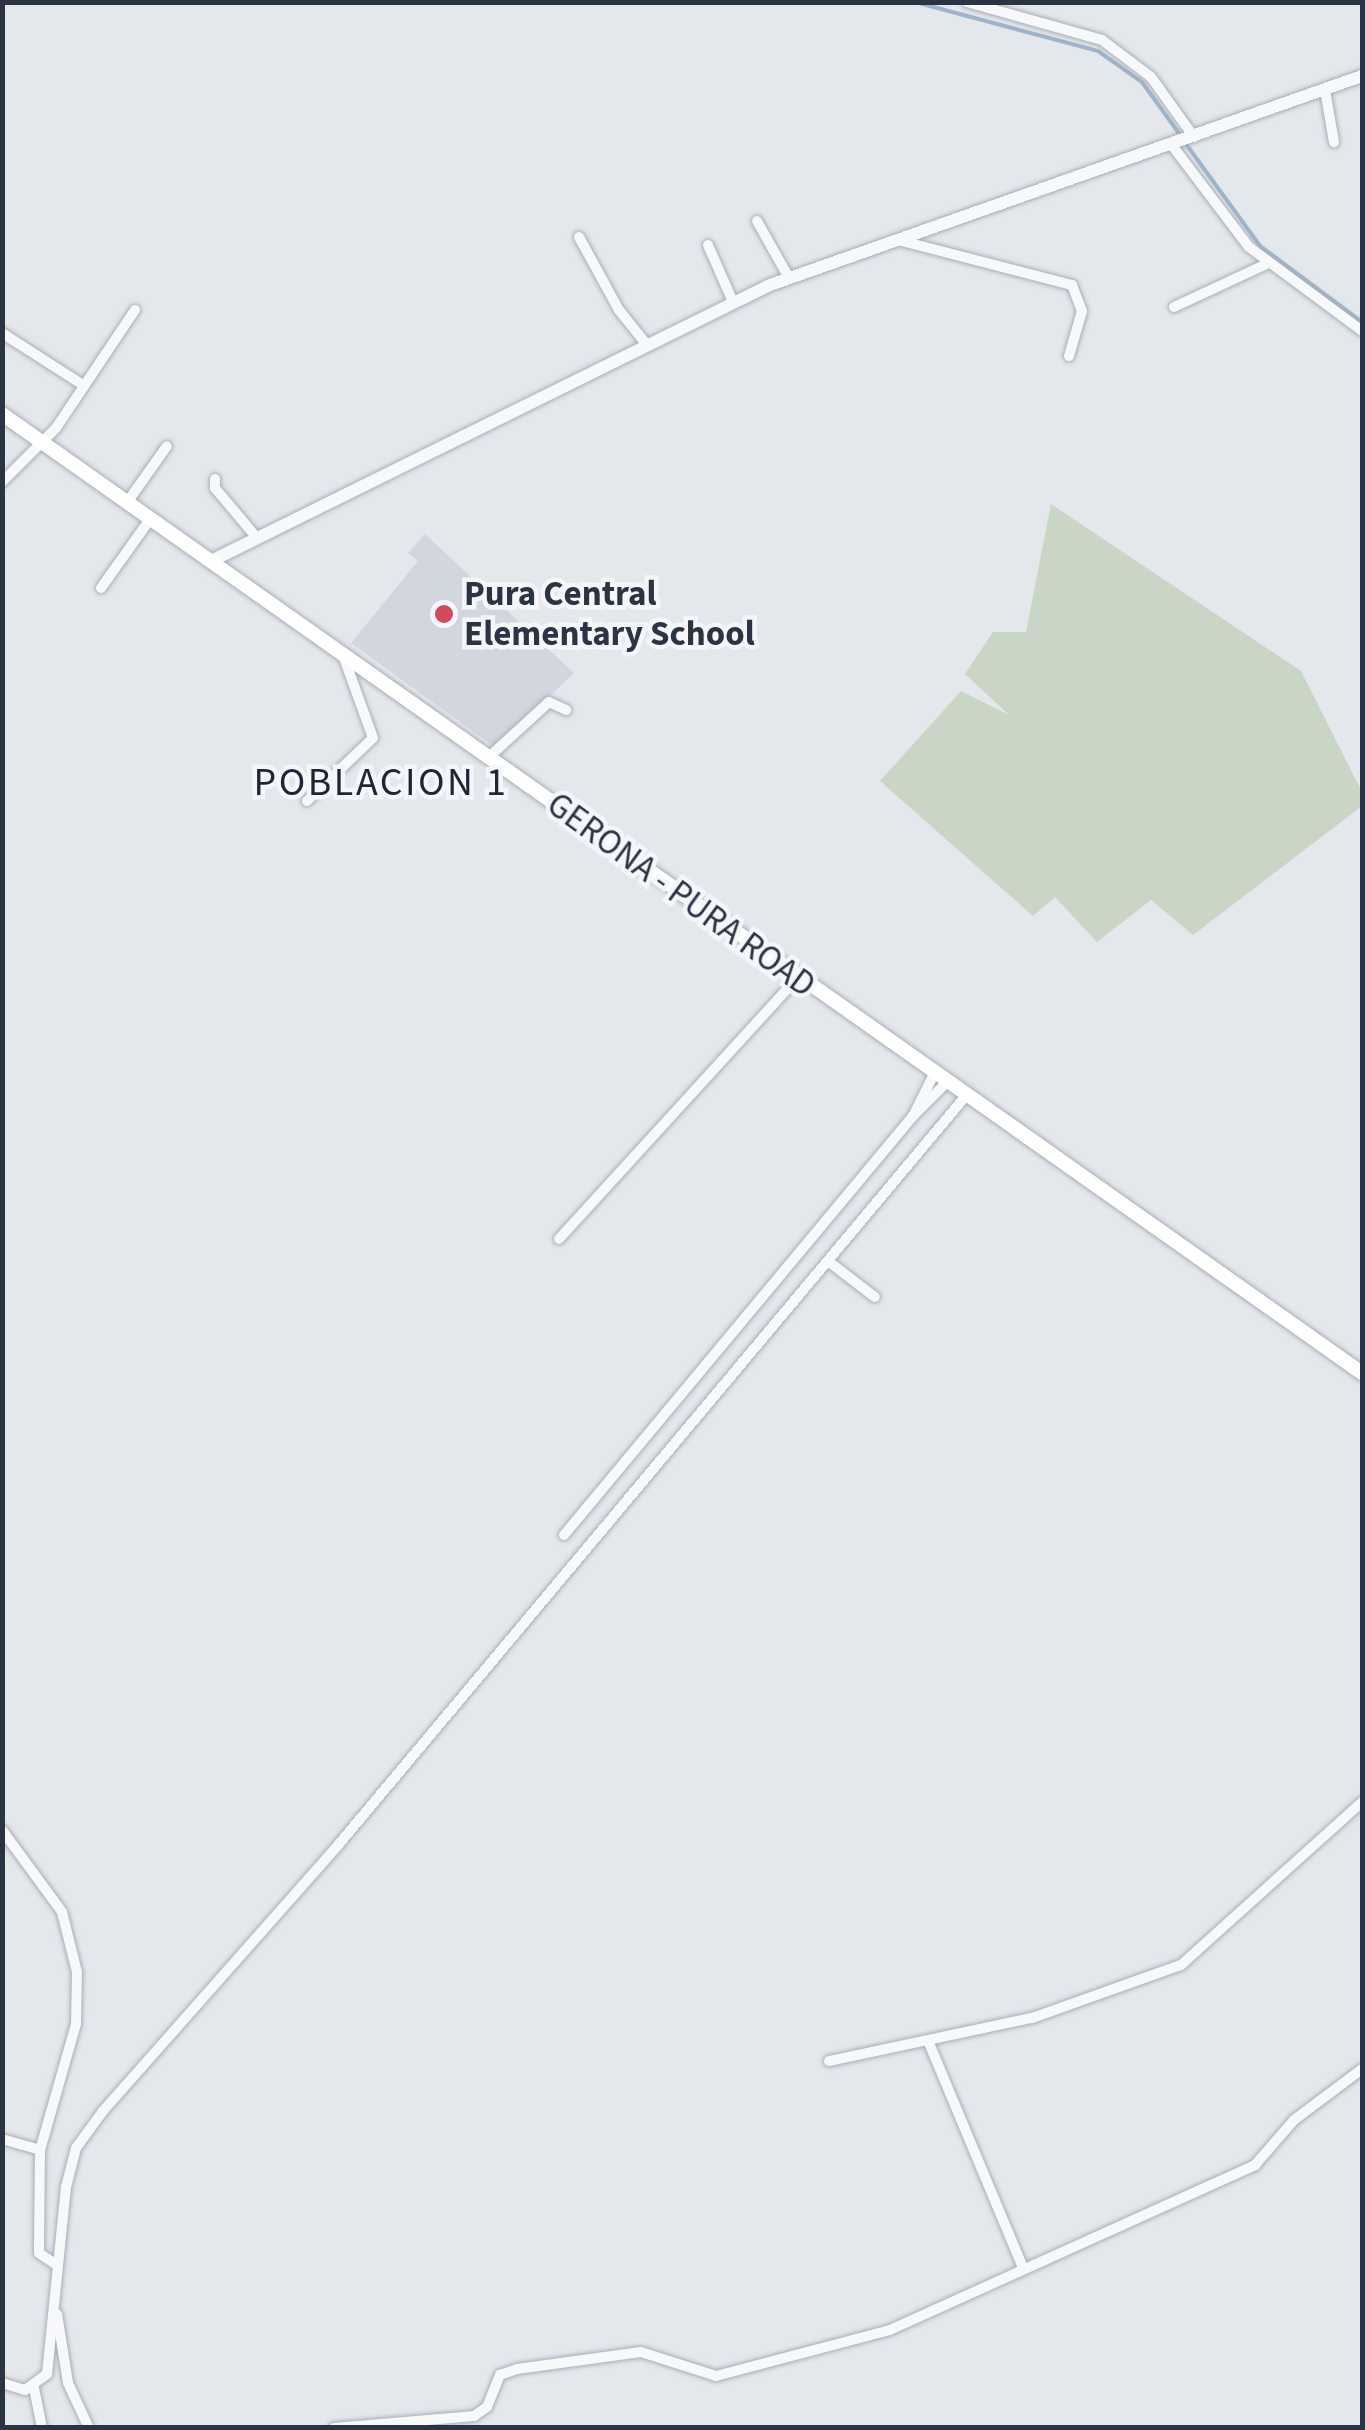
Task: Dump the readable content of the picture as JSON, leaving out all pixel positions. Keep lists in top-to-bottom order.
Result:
{
  "streets": {
    "main road": ["GERONA - PURA ROAD"]
  },
  "districts": ["POBLACION 1"],
  "places": ["Pura Central Elementary School"]
}
